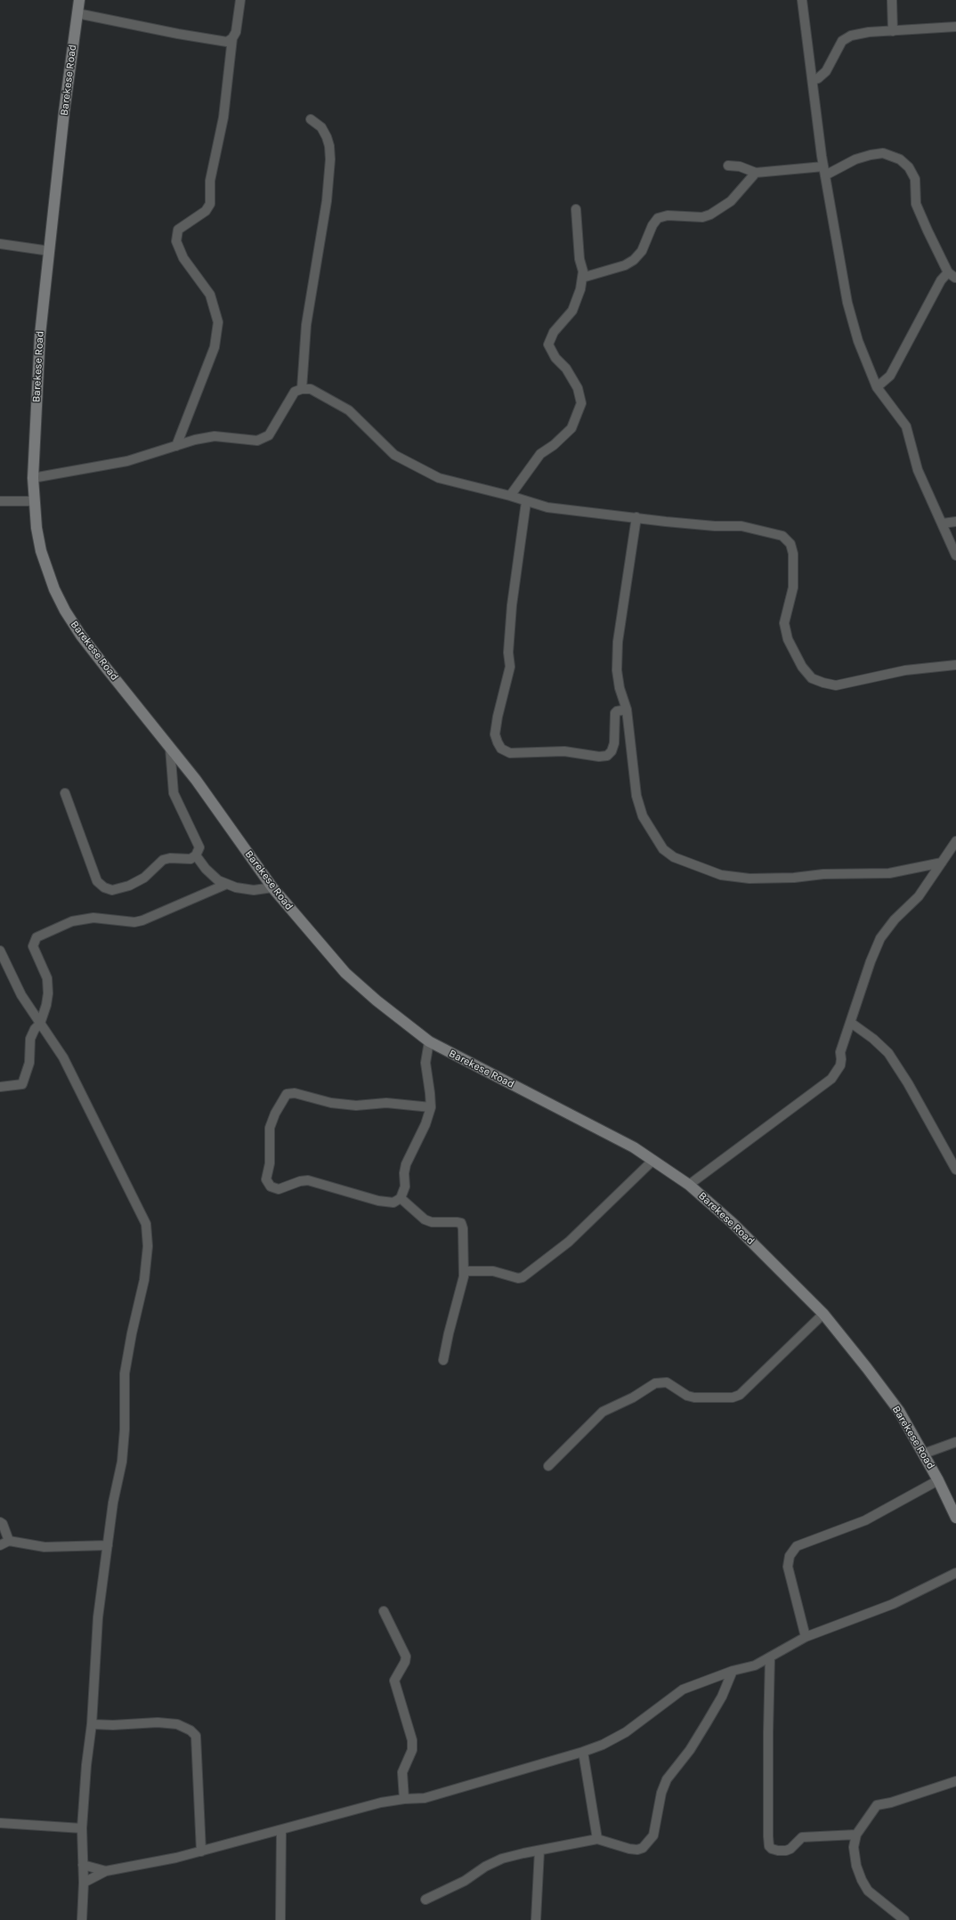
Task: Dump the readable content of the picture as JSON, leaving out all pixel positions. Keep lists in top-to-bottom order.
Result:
{
  "streets": {
    "main road": ["Barekese Road"]
  }
}
